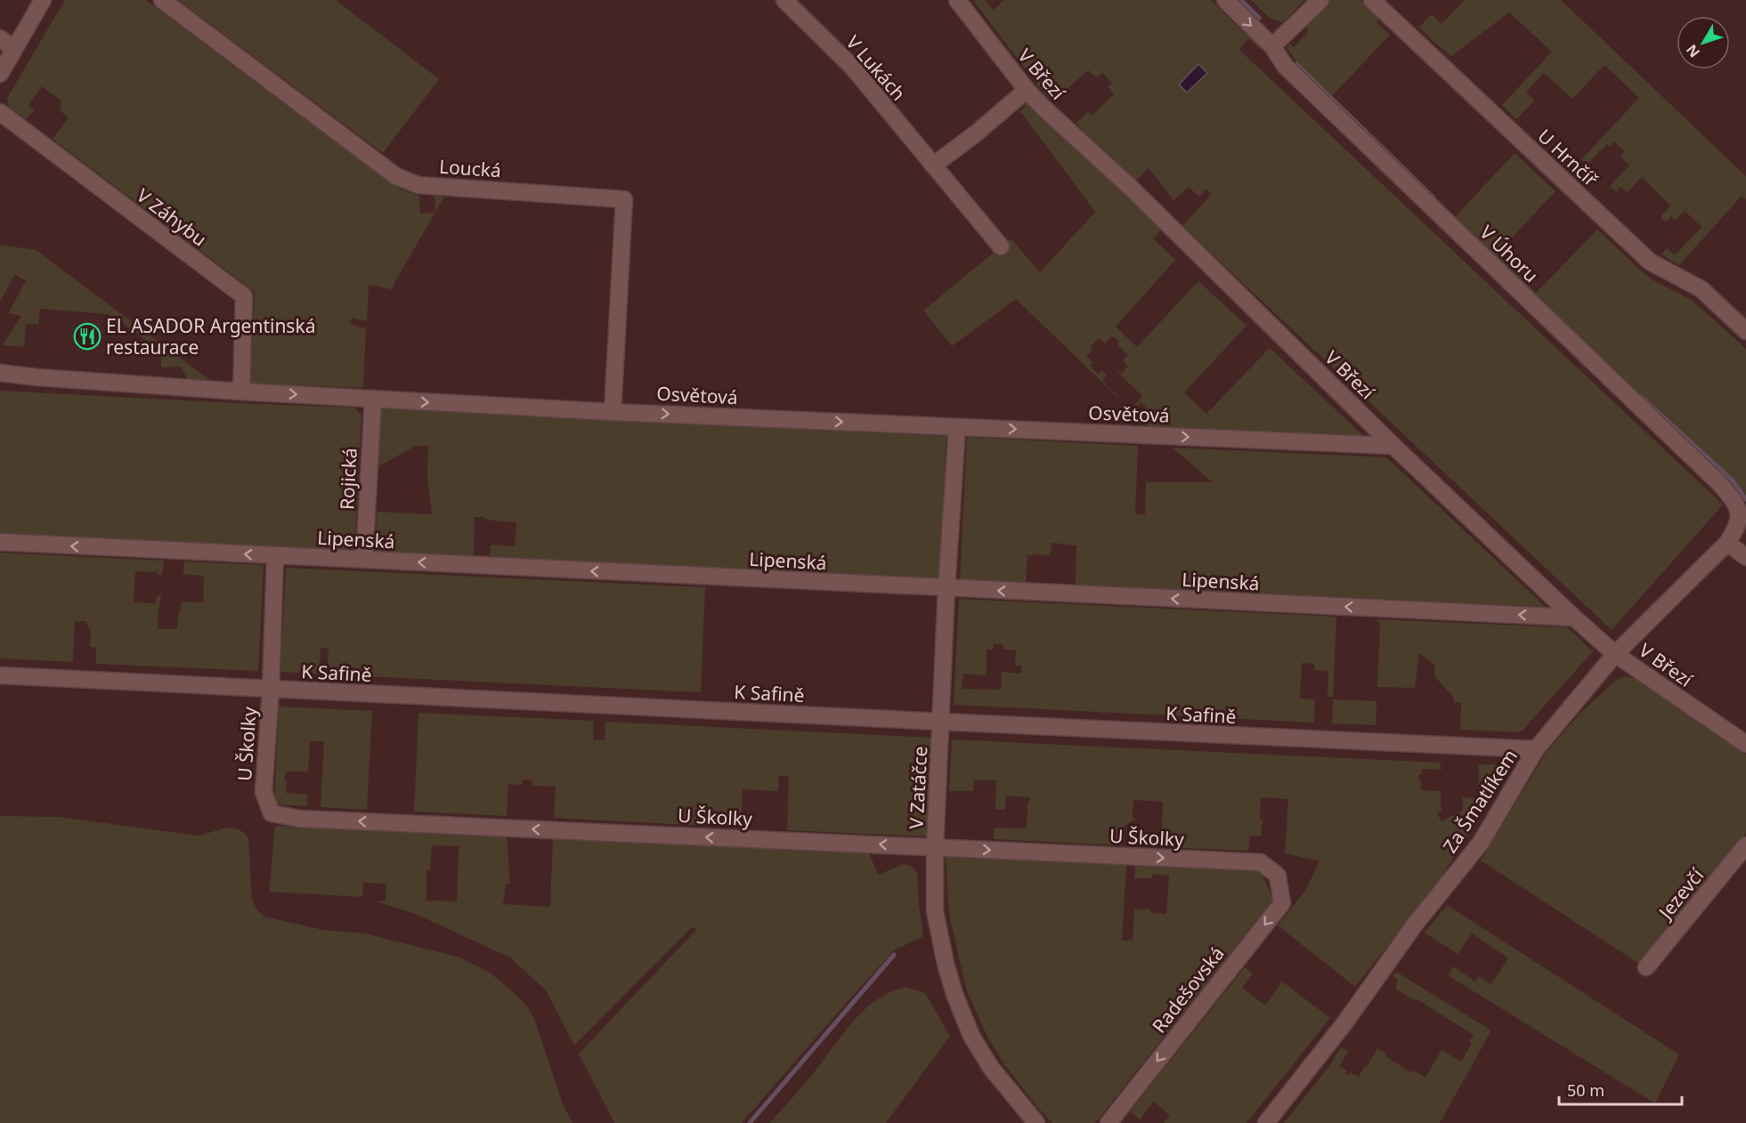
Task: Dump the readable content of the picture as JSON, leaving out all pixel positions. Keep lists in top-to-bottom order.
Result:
{
  "streets": {
    "street": [
      "V Lukách",
      "V Březí",
      "U Hrnčíř",
      "Loucká",
      "V Záhybu",
      "V Úhoru",
      "Osvětová",
      "Rojická",
      "Lipenská",
      "K Safině",
      "U Školky",
      "V Zatáčce",
      "Za Šmatlíkem",
      "Jezevčí",
      "Radešovská"
    ]
  },
  "crossings": [
    ["V Březí", "Osvětová"],
    ["V Březí", "Lipenská"],
    ["V Březí", "Za Šmatlíkem"],
    ["Loucká", "Osvětová"],
    ["V Záhybu", "Osvětová"],
    ["V Úhoru", "Za Šmatlíkem"],
    ["Osvětová", "Rojická"],
    ["Osvětová", "V Zatáčce"],
    ["Rojická", "Lipenská"],
    ["Lipenská", "V Zatáčce"],
    ["K Safině", "U Školky"],
    ["K Safině", "V Zatáčce"],
    ["K Safině", "Za Šmatlíkem"],
    ["U Školky", "V Zatáčce"],
    ["U Školky", "Radešovská"]
  ],
  "one_way": ["Osvětová", "Lipenská", "Radešovská"],
  "places": {
    "restaurant": ["EL ASADOR Argentinská restaurace"]
  },
  "scale_bar": "50 m",
  "north": "bottom left"
}
